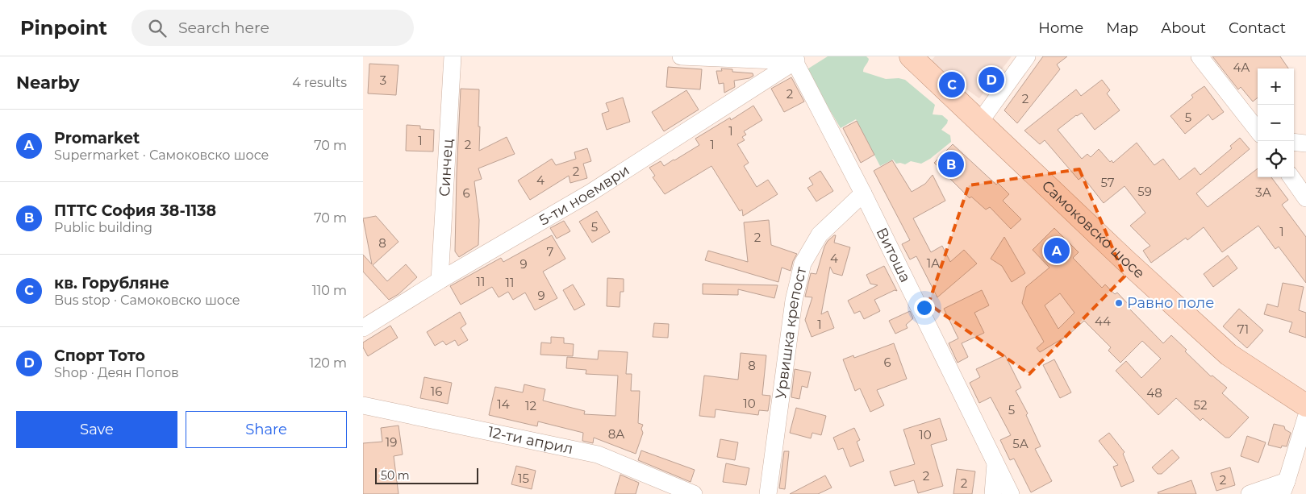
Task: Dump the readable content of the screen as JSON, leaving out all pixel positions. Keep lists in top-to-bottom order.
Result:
{
  "streets": {
    "main road": ["Самоковско шосе"],
    "street": [
      "Синчец",
      "5-ти ноември",
      "Витоша",
      "Урвишка крепост",
      "12-ти април"
    ]
  },
  "crossings": [
    ["Синчец", "5-ти ноември"],
    ["5-ти ноември", "Витоша"],
    ["Витоша", "Урвишка крепост"]
  ],
  "places": ["Равно поле"],
  "house_numbers": [
    "4А",
    "3",
    "2",
    "2",
    "5",
    "1",
    "1",
    "2",
    "1",
    "2",
    "4",
    "57",
    "59",
    "3А",
    "6",
    "5",
    "1",
    "2",
    "8",
    "7",
    "4",
    "1А",
    "9",
    "11",
    "11",
    "9",
    "44",
    "1",
    "71",
    "6",
    "8",
    "16",
    "48",
    "10",
    "14",
    "52",
    "12",
    "5",
    "8А",
    "10",
    "19",
    "5А",
    "2",
    "15",
    "2",
    "2"
  ],
  "scale_bar": "50 m",
  "page": {
    "header": "Pinpoint",
    "search": "Search here",
    "nav": [
      "Home",
      "Map",
      "About",
      "Contact"
    ],
    "heading": ["Nearby", "4 results"],
    "pins": [
      "D",
      "C",
      "B",
      "A"
    ],
    "map_buttons": ["+", "−"],
    "list": [
      {
        "mark": "A",
        "name": "Promarket",
        "note": "Supermarket · Самоковско шосе",
        "value": "70 m"
      },
      {
        "mark": "B",
        "name": "ПТТС София 38-1138",
        "note": "Public building",
        "value": "70 m"
      },
      {
        "mark": "C",
        "name": "кв. Горубляне",
        "note": "Bus stop · Самоковско шосе",
        "value": "110 m"
      },
      {
        "mark": "D",
        "name": "Спорт Тото",
        "note": "Shop · Деян Попов",
        "value": "120 m"
      }
    ],
    "buttons": ["Save", "Share"],
    "scale": "50 m"
  }
}
